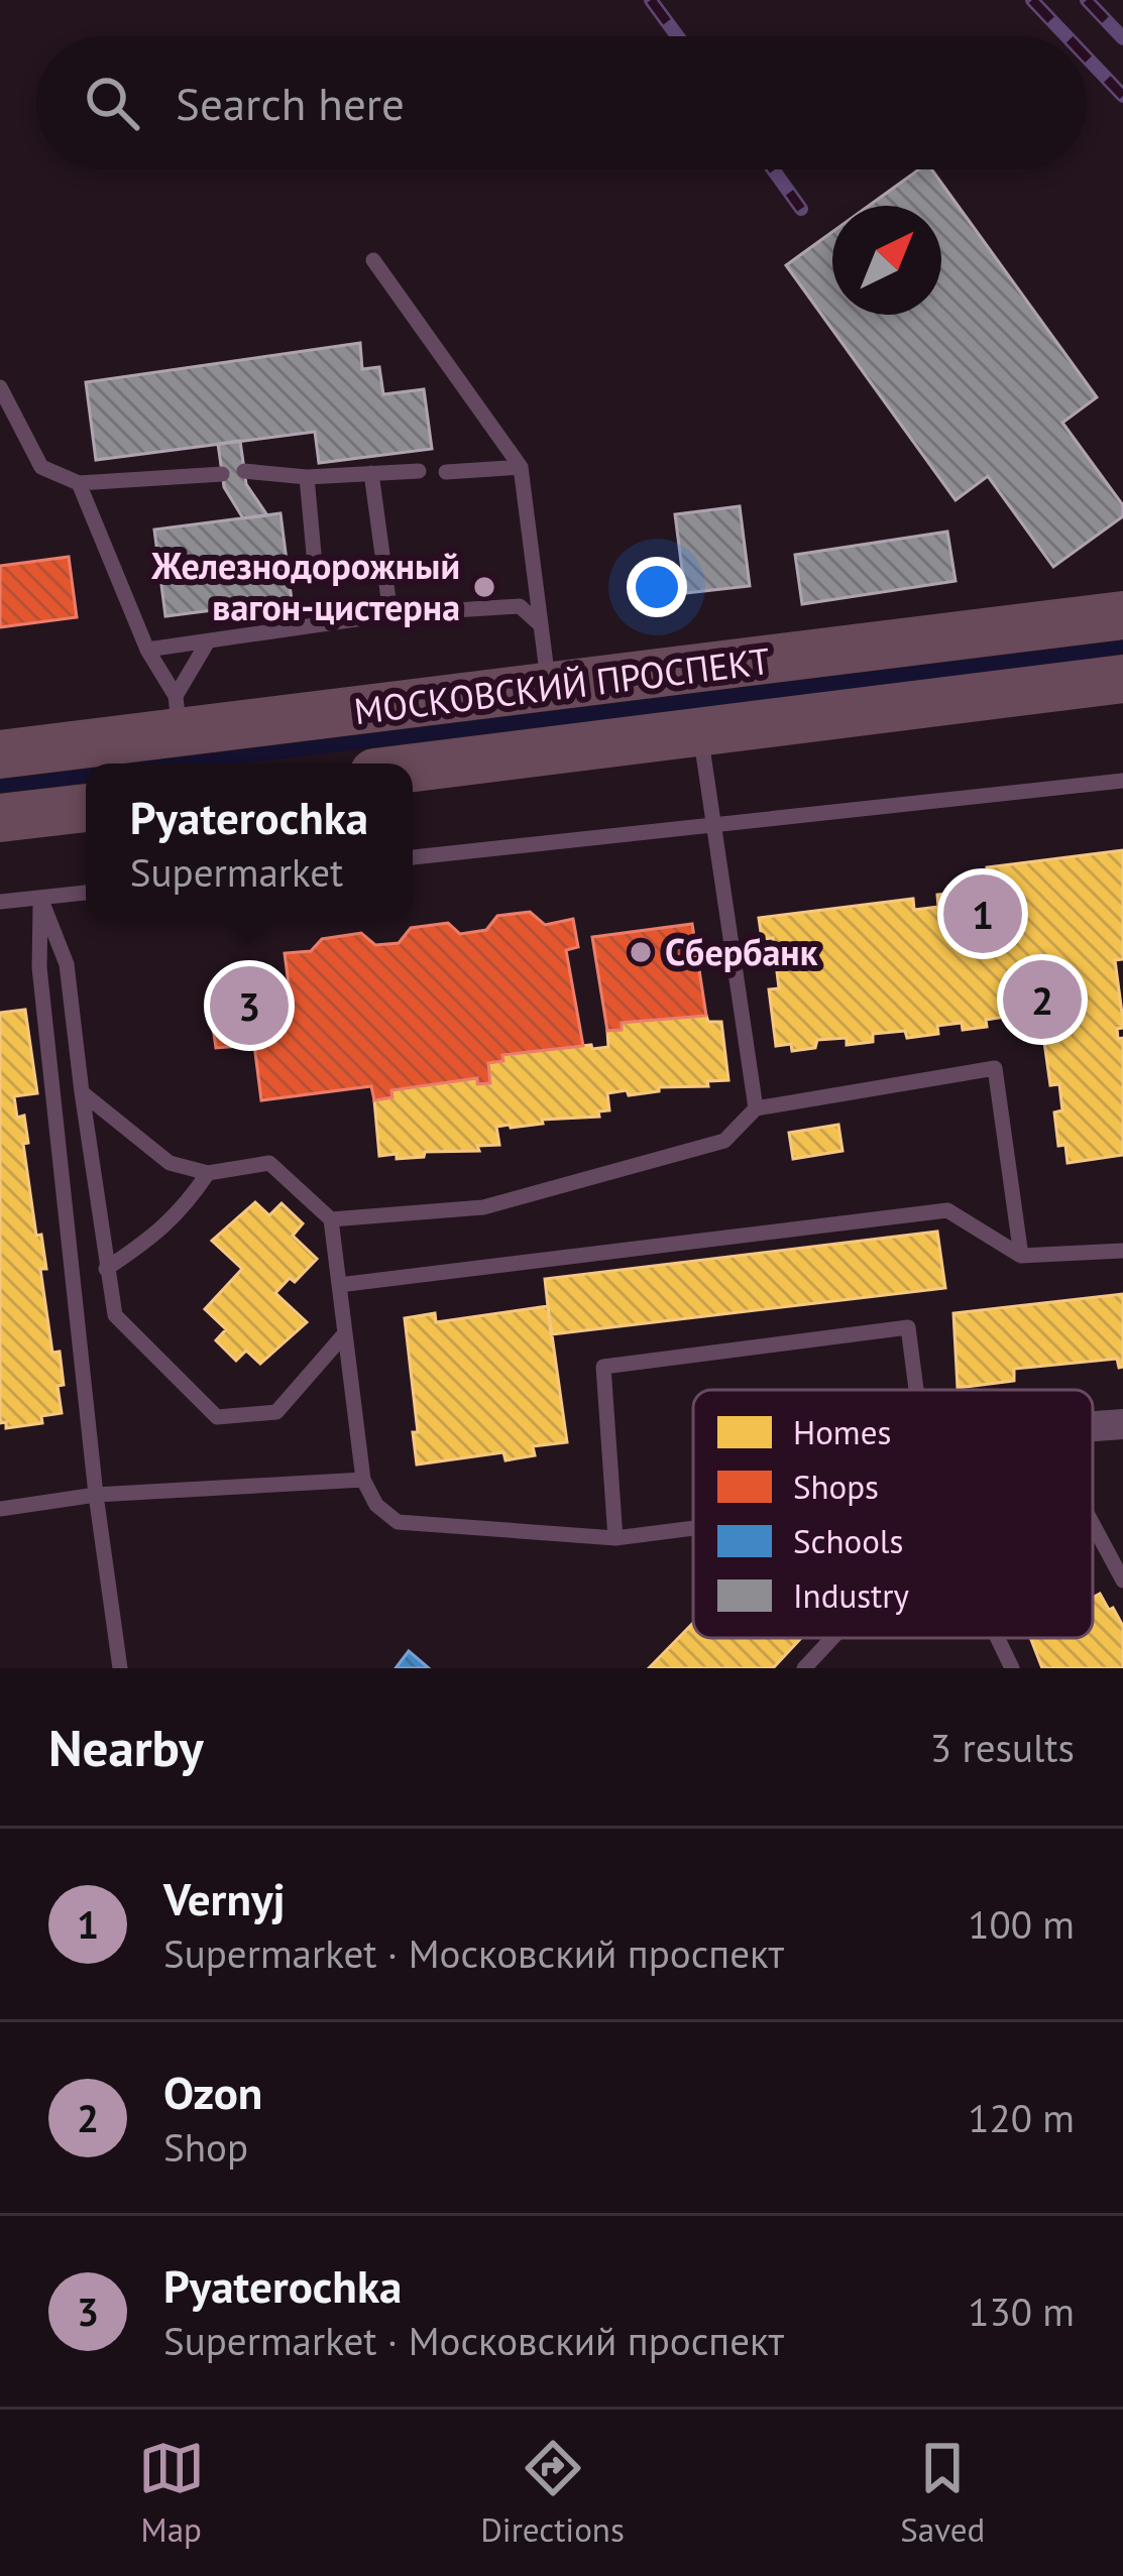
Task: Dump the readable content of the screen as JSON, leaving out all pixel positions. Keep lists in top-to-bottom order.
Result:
{
  "streets": {
    "main road": ["МОСКОВСКИЙ ПРОСПЕКТ"]
  },
  "places": ["Железнодорожный вагон-цистерна", "Сбербанк"],
  "legend": [
    "Homes",
    "Shops",
    "Schools",
    "Industry"
  ],
  "north": "top right",
  "page": {
    "search": "Search here",
    "popup": ["Pyaterochka", "Supermarket"],
    "pins": ["1", "2", "3"],
    "heading": ["Nearby", "3 results"],
    "list": [
      {
        "mark": "1",
        "name": "Vernyj",
        "note": "Supermarket · Московский проспект",
        "value": "100 m"
      },
      {
        "mark": "2",
        "name": "Ozon",
        "note": "Shop",
        "value": "120 m"
      },
      {
        "mark": "3",
        "name": "Pyaterochka",
        "note": "Supermarket · Московский проспект",
        "value": "130 m"
      }
    ],
    "nav": ["Map", "Directions", "Saved"]
  }
}
